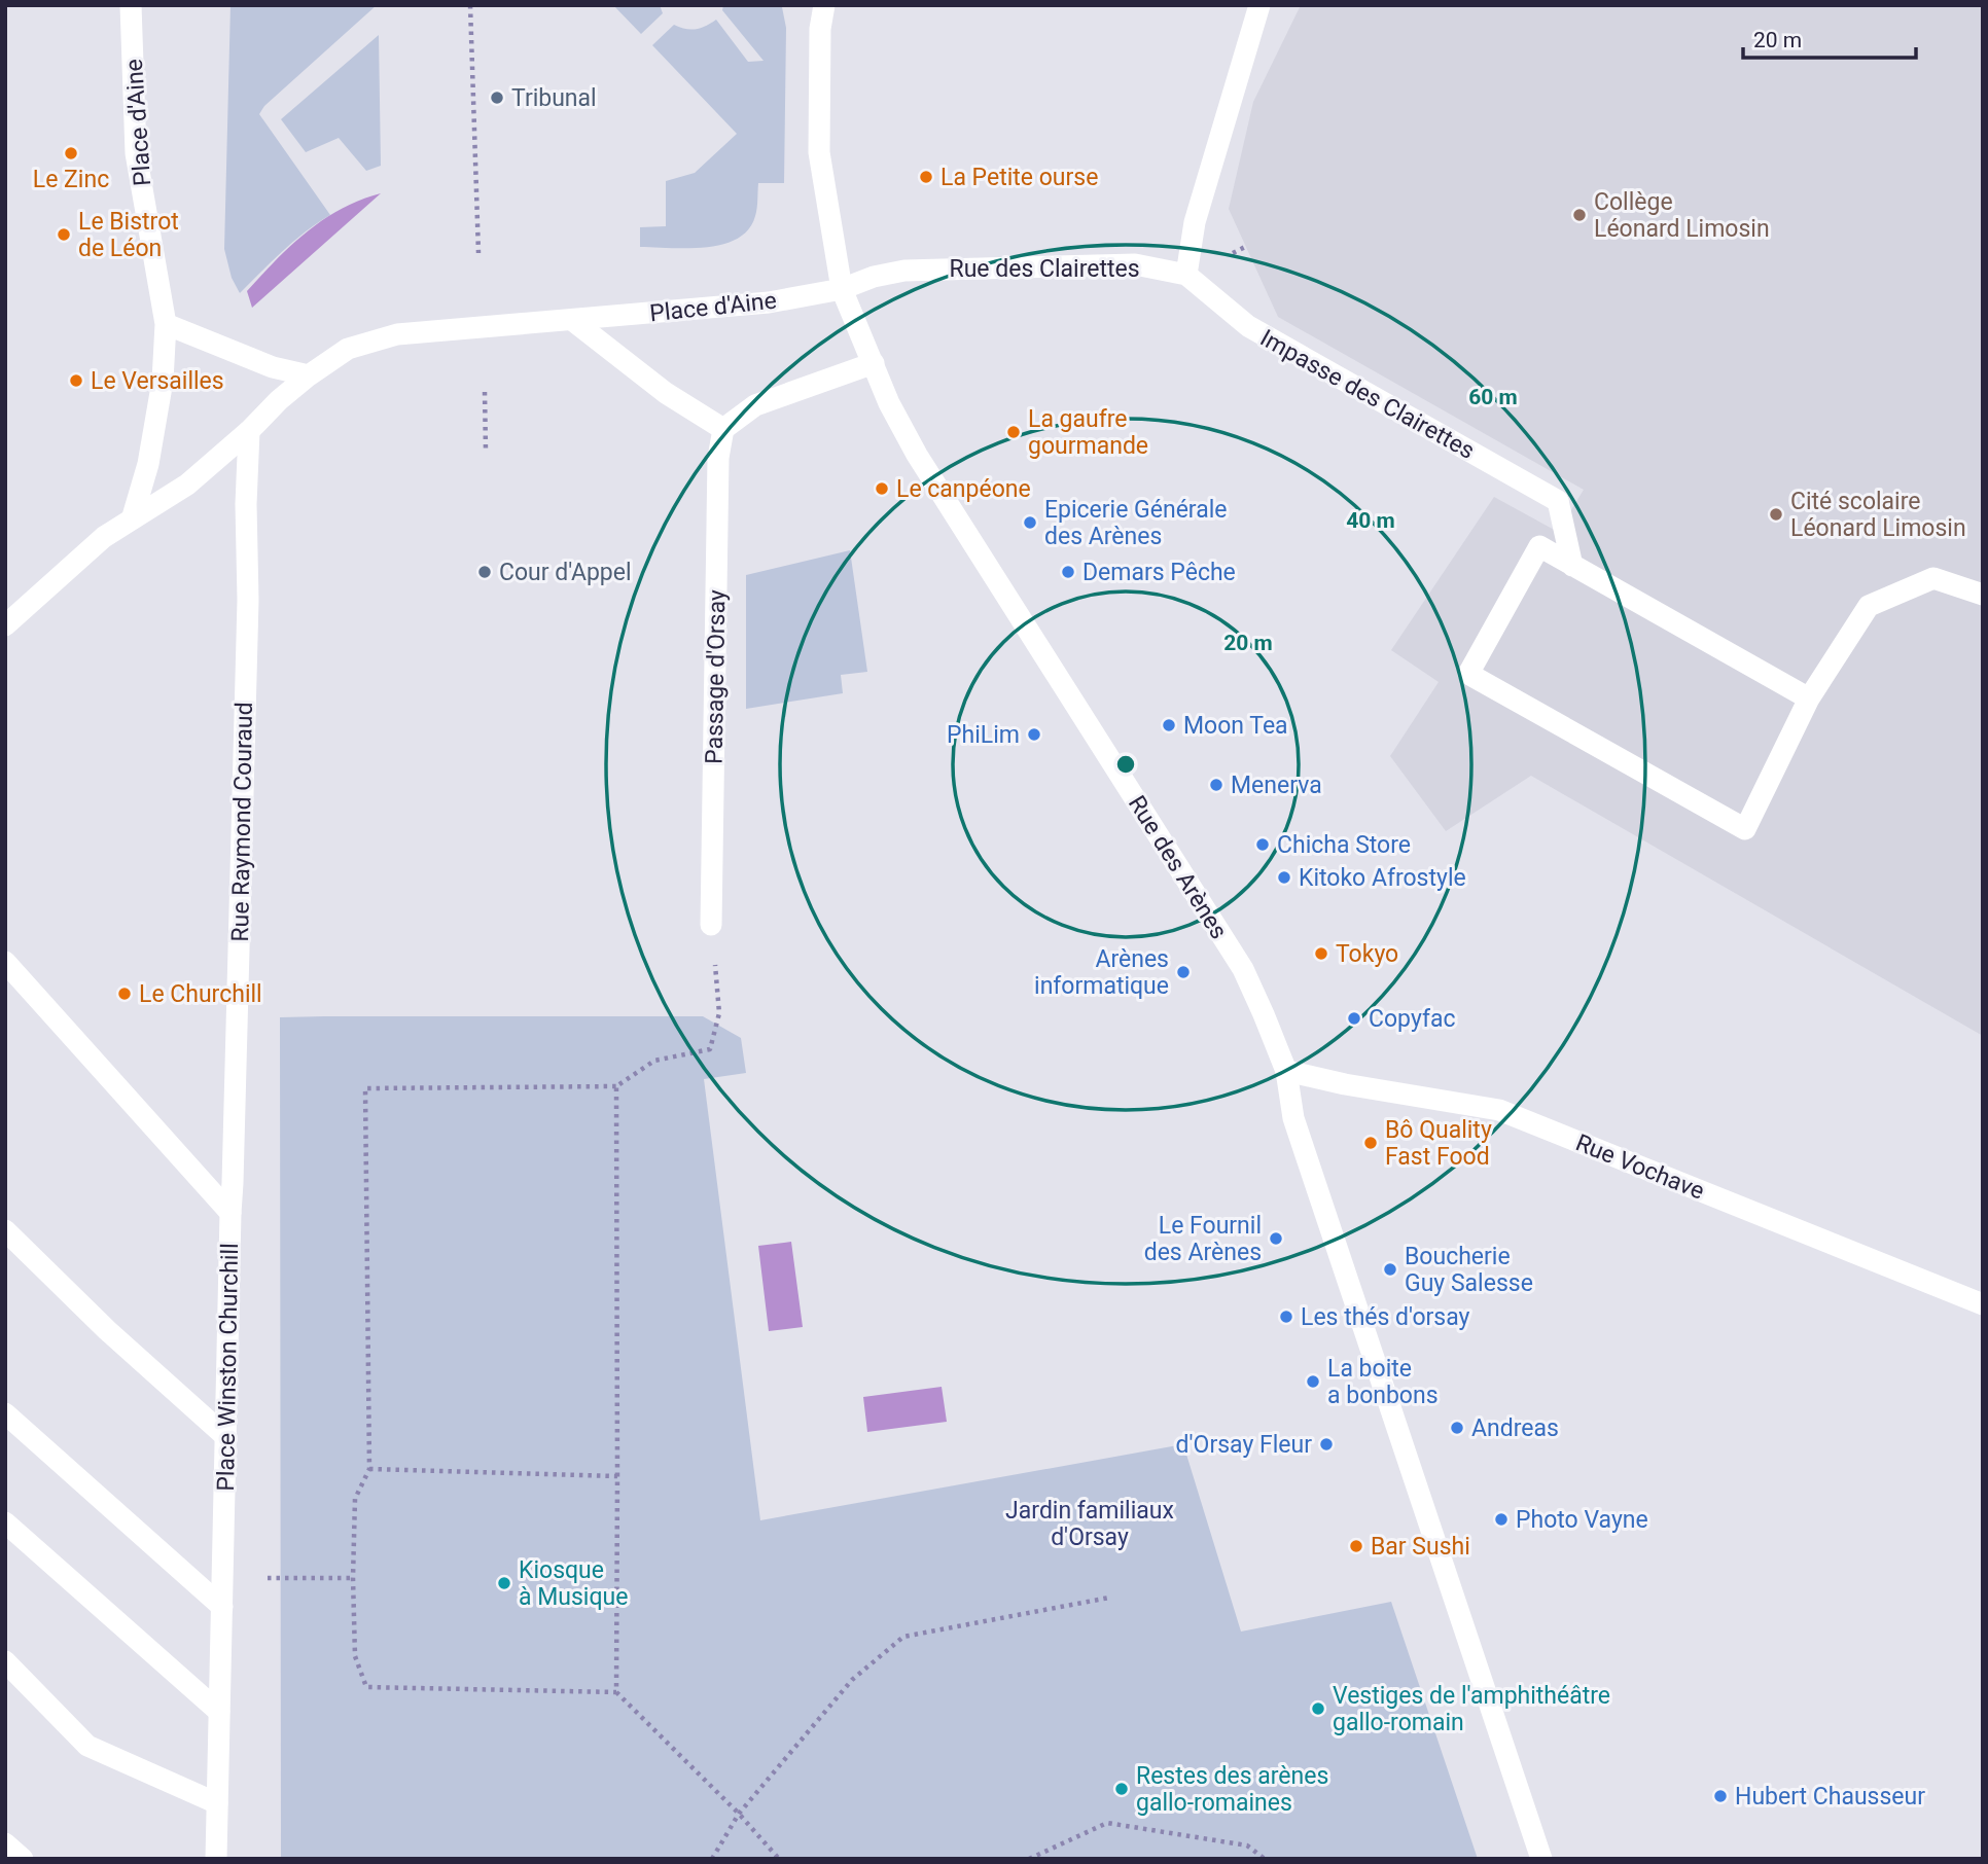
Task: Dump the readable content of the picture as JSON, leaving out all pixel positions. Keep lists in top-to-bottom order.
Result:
{
  "streets": {
    "street": [
      "Place d'Aine",
      "Rue des Clairettes",
      "Impasse des Clairettes",
      "Passage d'Orsay",
      "Rue Raymond Couraud",
      "Rue des Arènes",
      "Rue Vochave",
      "Place Winston Churchill"
    ]
  },
  "crossings": [
    ["Place d'Aine", "Rue des Clairettes"],
    ["Place d'Aine", "Rue Raymond Couraud"],
    ["Place d'Aine", "Rue des Arènes"],
    ["Rue des Clairettes", "Impasse des Clairettes"],
    ["Rue des Clairettes", "Rue des Arènes"],
    ["Rue Raymond Couraud", "Place Winston Churchill"],
    ["Rue des Arènes", "Rue Vochave"]
  ],
  "parks": ["Jardin familiaux d'Orsay"],
  "places": [
    "Tribunal",
    "Le Zinc",
    "La Petite ourse",
    "Collège Léonard Limosin",
    "Le Bistrot de Léon",
    "Le Versailles",
    "La gaufre gourmande",
    "Le canpéone",
    "Cité scolaire Léonard Limosin",
    "Epicerie Générale des Arènes",
    "Cour d'Appel",
    "Demars Pêche",
    "Moon Tea",
    "PhiLim",
    "Menerva",
    "Chicha Store",
    "Kitoko Afrostyle",
    "Tokyo",
    "Arènes informatique",
    "Le Churchill",
    "Copyfac",
    "Bô Quality Fast Food",
    "Le Fournil des Arènes",
    "Boucherie Guy Salesse",
    "Les thés d'orsay",
    "La boite a bonbons",
    "Andreas",
    "d'Orsay Fleur",
    "Photo Vayne",
    "Bar Sushi",
    "Kiosque à Musique",
    "Vestiges de l'amphithéâtre gallo-romain",
    "Restes des arènes gallo-romaines",
    "Hubert Chausseur"
  ],
  "scale_bar": "20 m",
  "rings": ["60 m", "40 m", "20 m"]
}
